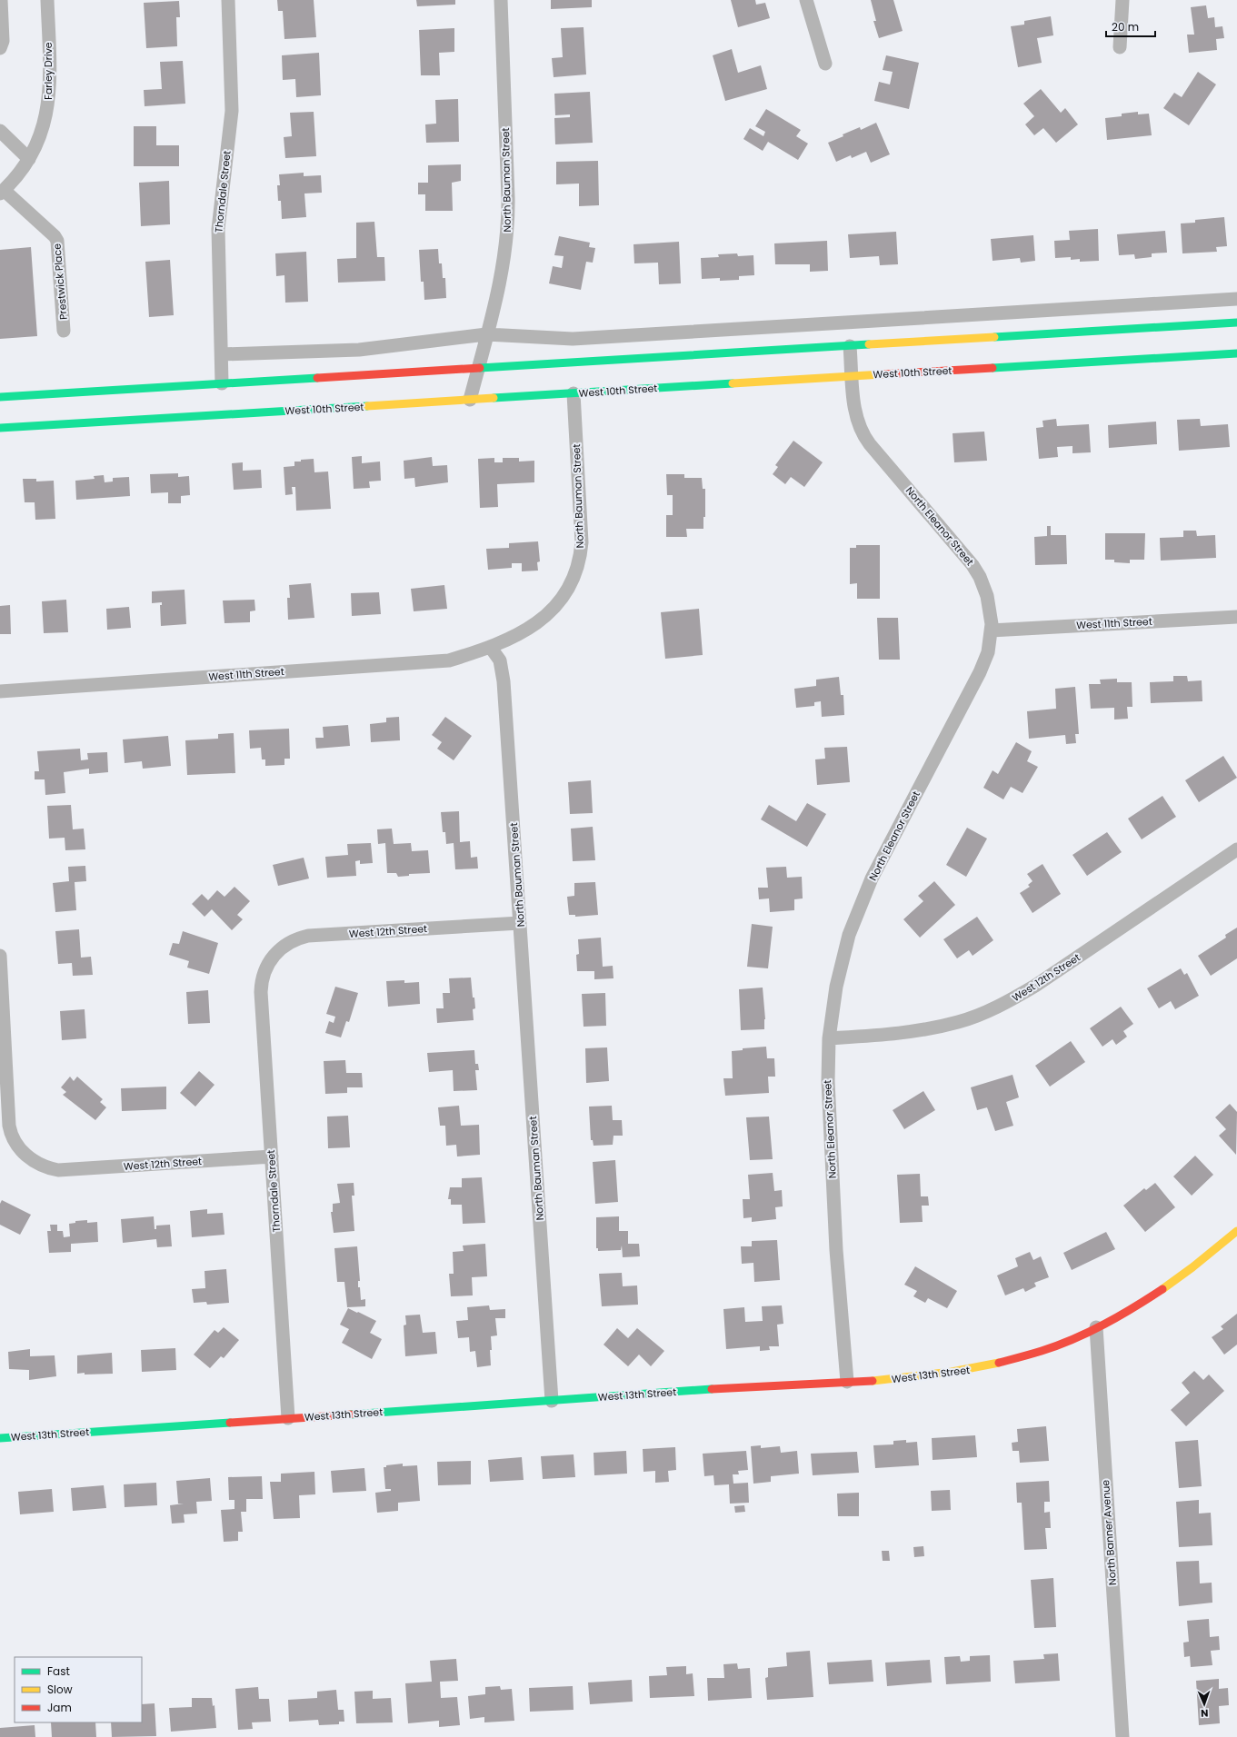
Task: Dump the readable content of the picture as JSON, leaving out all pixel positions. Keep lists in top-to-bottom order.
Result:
{
  "streets": {
    "main road": ["West 10th Street", "West 13th Street"],
    "street": [
      "Farley Drive",
      "North Bauman Street",
      "Thorndale Street",
      "Prestwick Place",
      "North Eleanor Street",
      "West 11th Street",
      "West 12th Street",
      "North Banner Avenue"
    ]
  },
  "crossings": [
    ["Farley Drive", "Prestwick Place"],
    ["North Bauman Street", "West 10th Street"],
    ["North Bauman Street", "West 11th Street"],
    ["North Bauman Street", "West 12th Street"],
    ["North Bauman Street", "West 13th Street"],
    ["Thorndale Street", "West 12th Street"],
    ["Thorndale Street", "West 13th Street"],
    ["West 10th Street", "North Eleanor Street"],
    ["North Eleanor Street", "West 11th Street"],
    ["North Eleanor Street", "West 12th Street"],
    ["North Eleanor Street", "West 13th Street"],
    ["West 13th Street", "North Banner Avenue"]
  ],
  "legend": ["Fast", "Slow", "Jam"],
  "scale_bar": "20 m",
  "north": "bottom"
}
